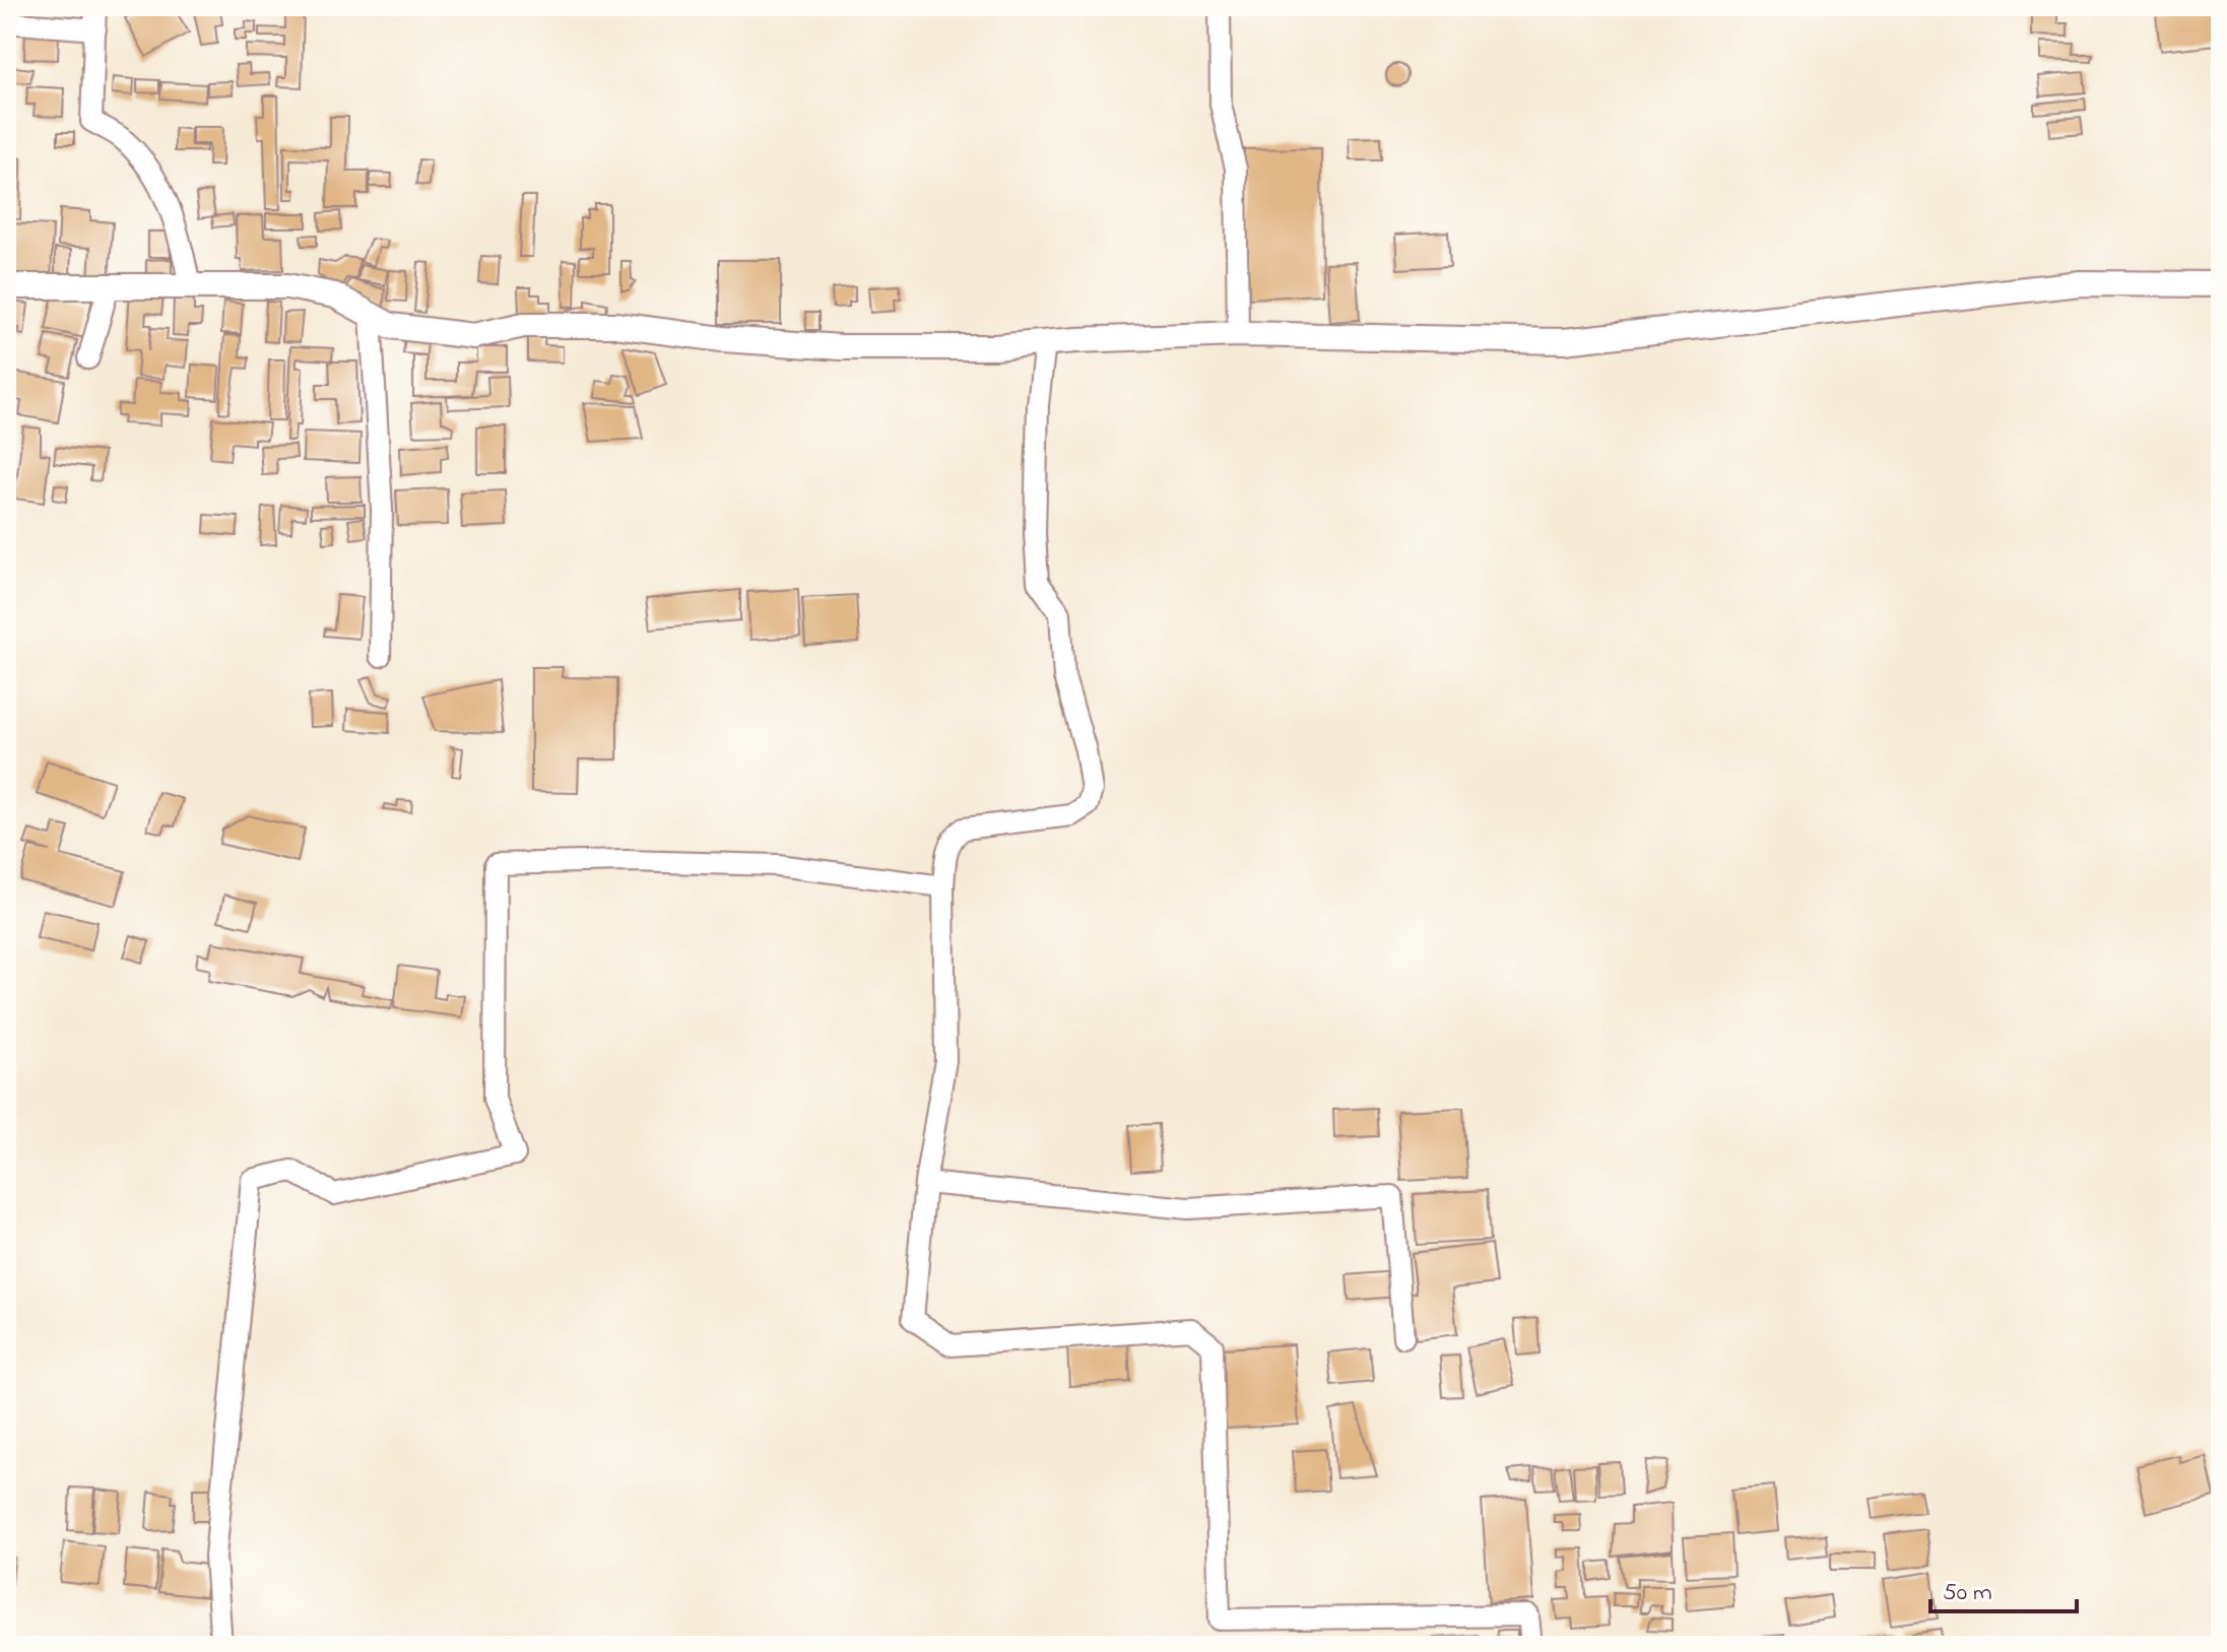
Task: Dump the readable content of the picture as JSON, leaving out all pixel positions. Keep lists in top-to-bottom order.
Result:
{
  "scale_bar": "50 m"
}
